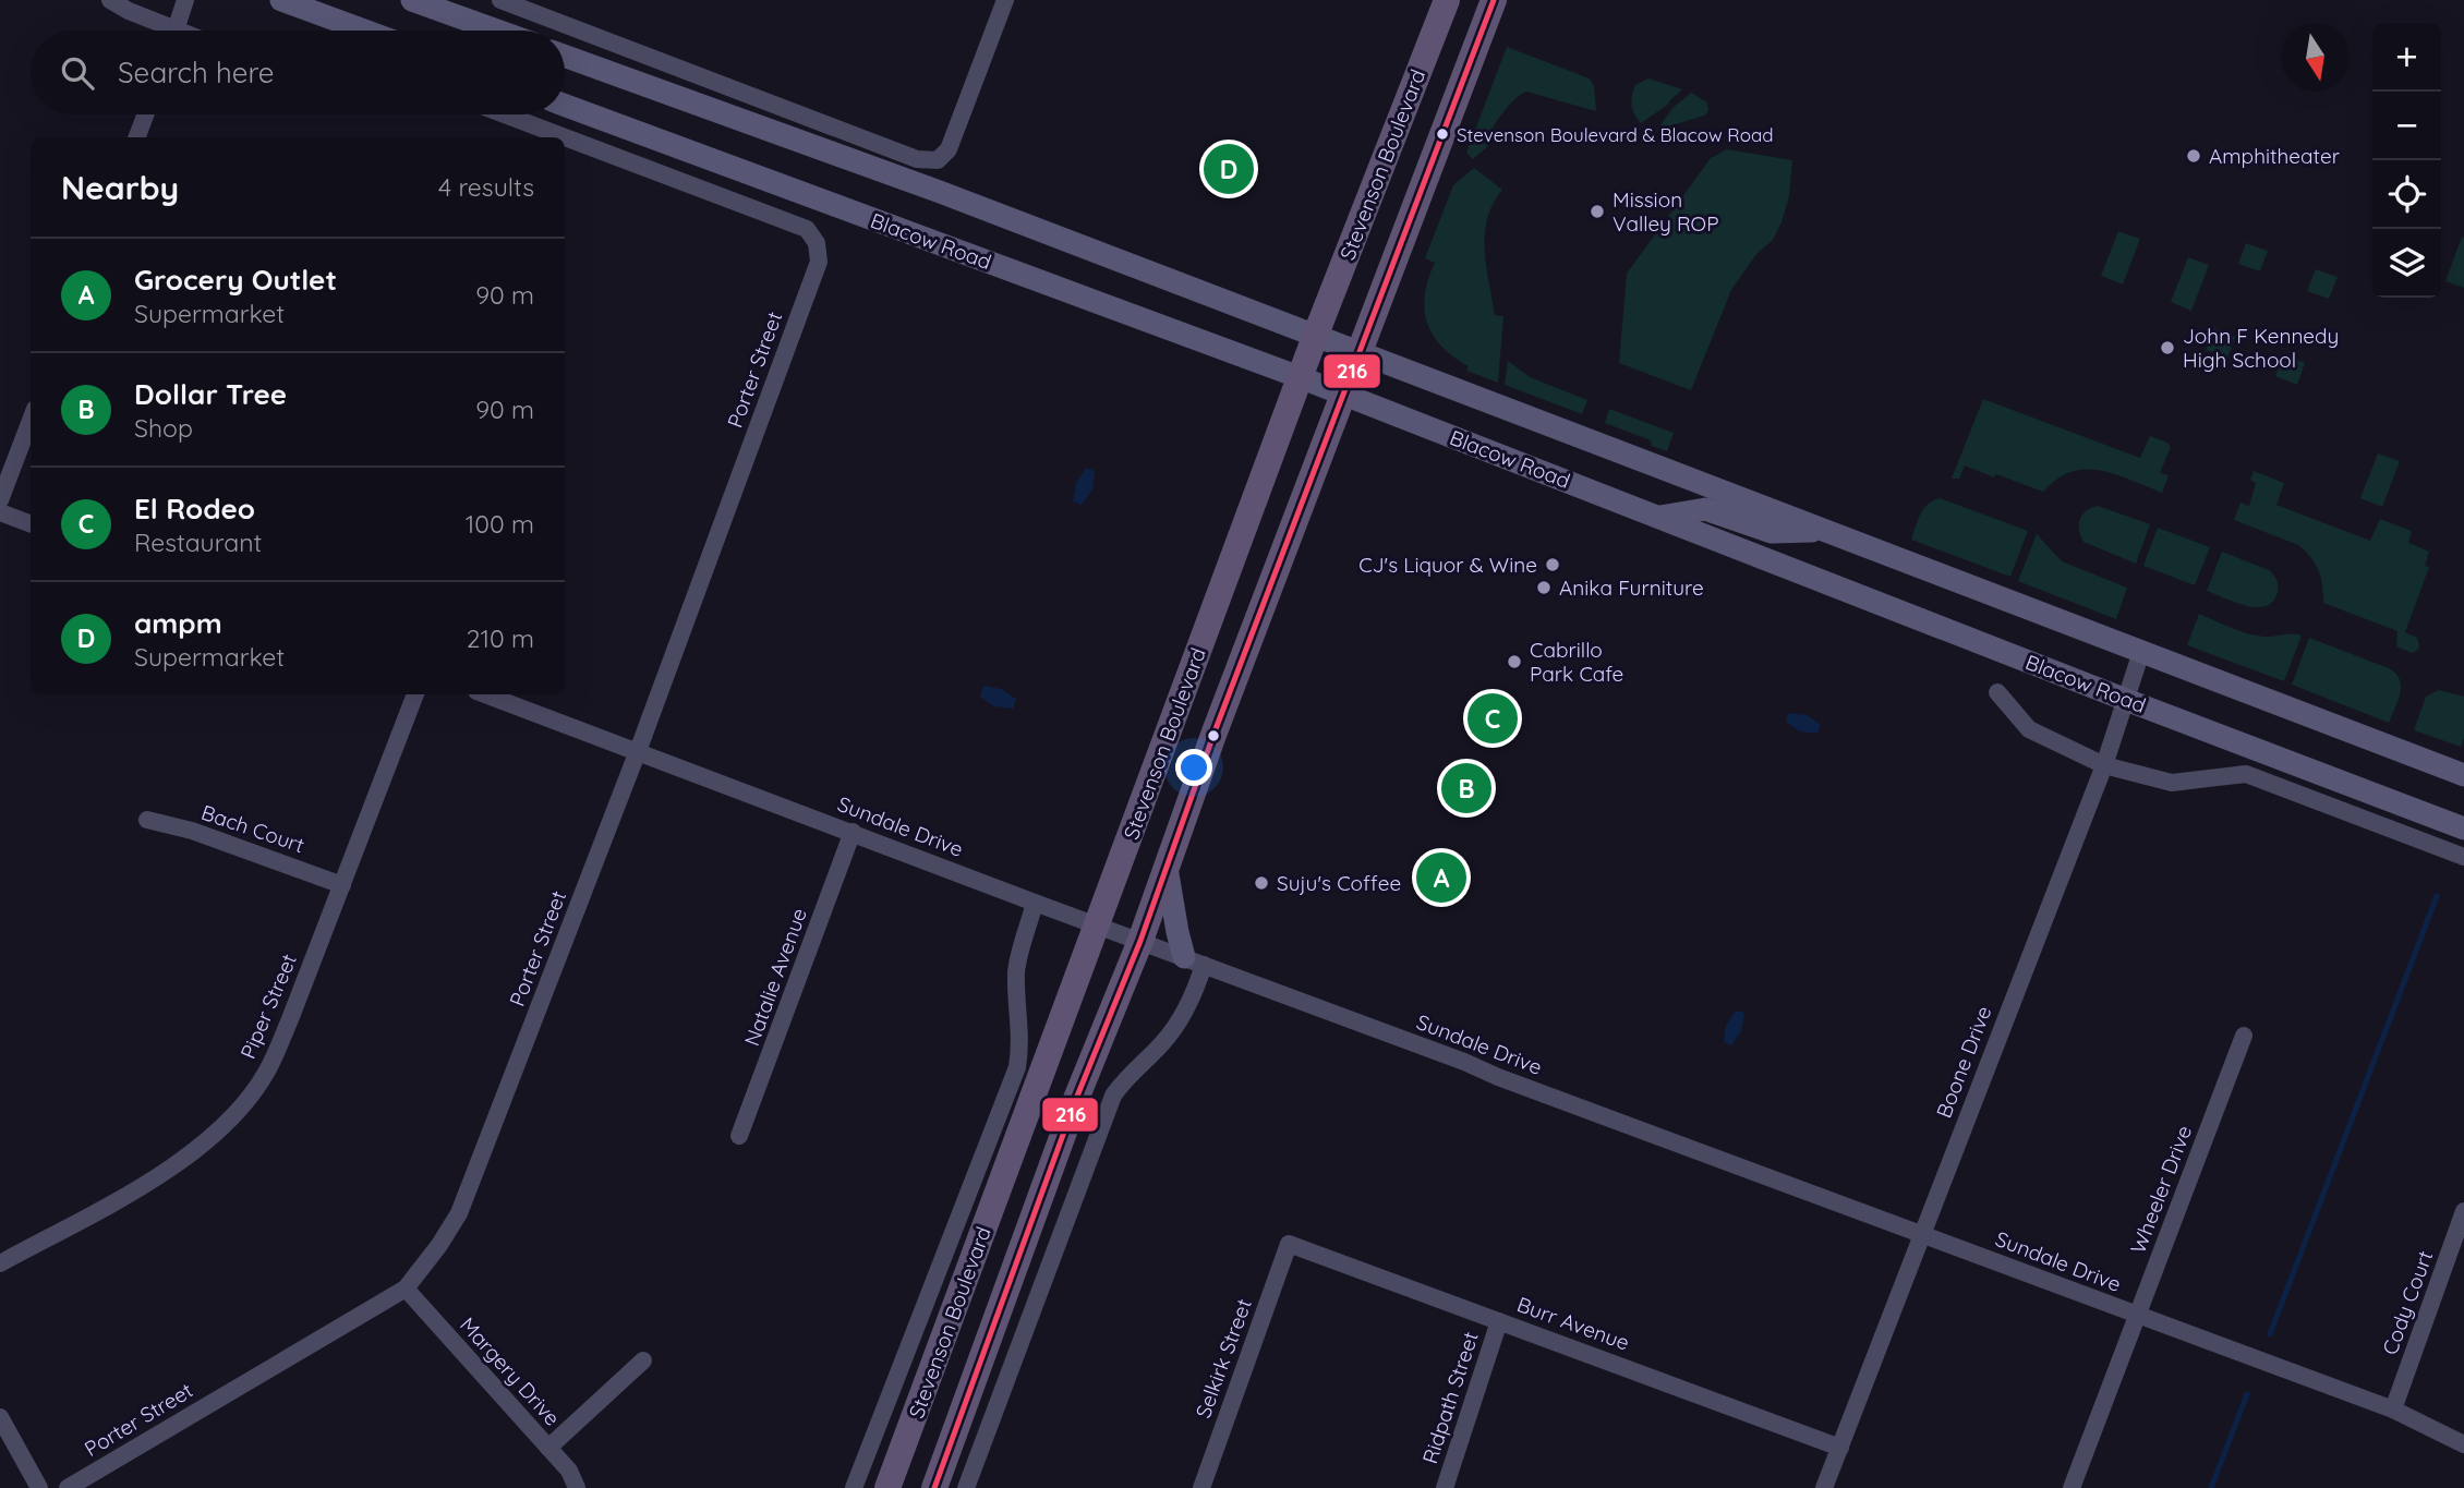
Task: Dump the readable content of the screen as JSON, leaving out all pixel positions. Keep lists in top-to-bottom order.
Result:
{
  "streets": {
    "main road": ["Stevenson Boulevard", "Blacow Road"],
    "street": [
      "Porter Street",
      "Sundale Drive",
      "Bach Court",
      "Natalie Avenue",
      "Piper Street",
      "Boone Drive",
      "Wheeler Drive",
      "Cody Court",
      "Burr Avenue",
      "Selkirk Street",
      "Margery Drive",
      "Ridpath Street"
    ]
  },
  "crossings": [
    ["Stevenson Boulevard", "Blacow Road"],
    ["Stevenson Boulevard", "Sundale Drive"],
    ["Blacow Road", "Boone Drive"],
    ["Porter Street", "Sundale Drive"],
    ["Porter Street", "Margery Drive"],
    ["Sundale Drive", "Natalie Avenue"],
    ["Sundale Drive", "Boone Drive"],
    ["Sundale Drive", "Wheeler Drive"],
    ["Sundale Drive", "Cody Court"],
    ["Bach Court", "Piper Street"],
    ["Boone Drive", "Burr Avenue"],
    ["Burr Avenue", "Selkirk Street"],
    ["Burr Avenue", "Ridpath Street"]
  ],
  "places": [
    "Stevenson Boulevard & Blacow Road",
    "Amphitheater",
    "Mission Valley ROP",
    "John F Kennedy High School",
    "CJ's Liquor & Wine",
    "Anika Furniture",
    "Cabrillo Park Cafe",
    "Suju's Coffee"
  ],
  "lines": ["transit line 216"],
  "north": "bottom",
  "page": {
    "map_buttons": ["+", "−"],
    "search": "Search here",
    "heading": ["Nearby", "4 results"],
    "pins": [
      "D",
      "C",
      "B",
      "A"
    ],
    "list": [
      {
        "mark": "A",
        "name": "Grocery Outlet",
        "note": "Supermarket",
        "value": "90 m"
      },
      {
        "mark": "B",
        "name": "Dollar Tree",
        "note": "Shop",
        "value": "90 m"
      },
      {
        "mark": "C",
        "name": "El Rodeo",
        "note": "Restaurant",
        "value": "100 m"
      },
      {
        "mark": "D",
        "name": "ampm",
        "note": "Supermarket",
        "value": "210 m"
      }
    ]
  }
}
